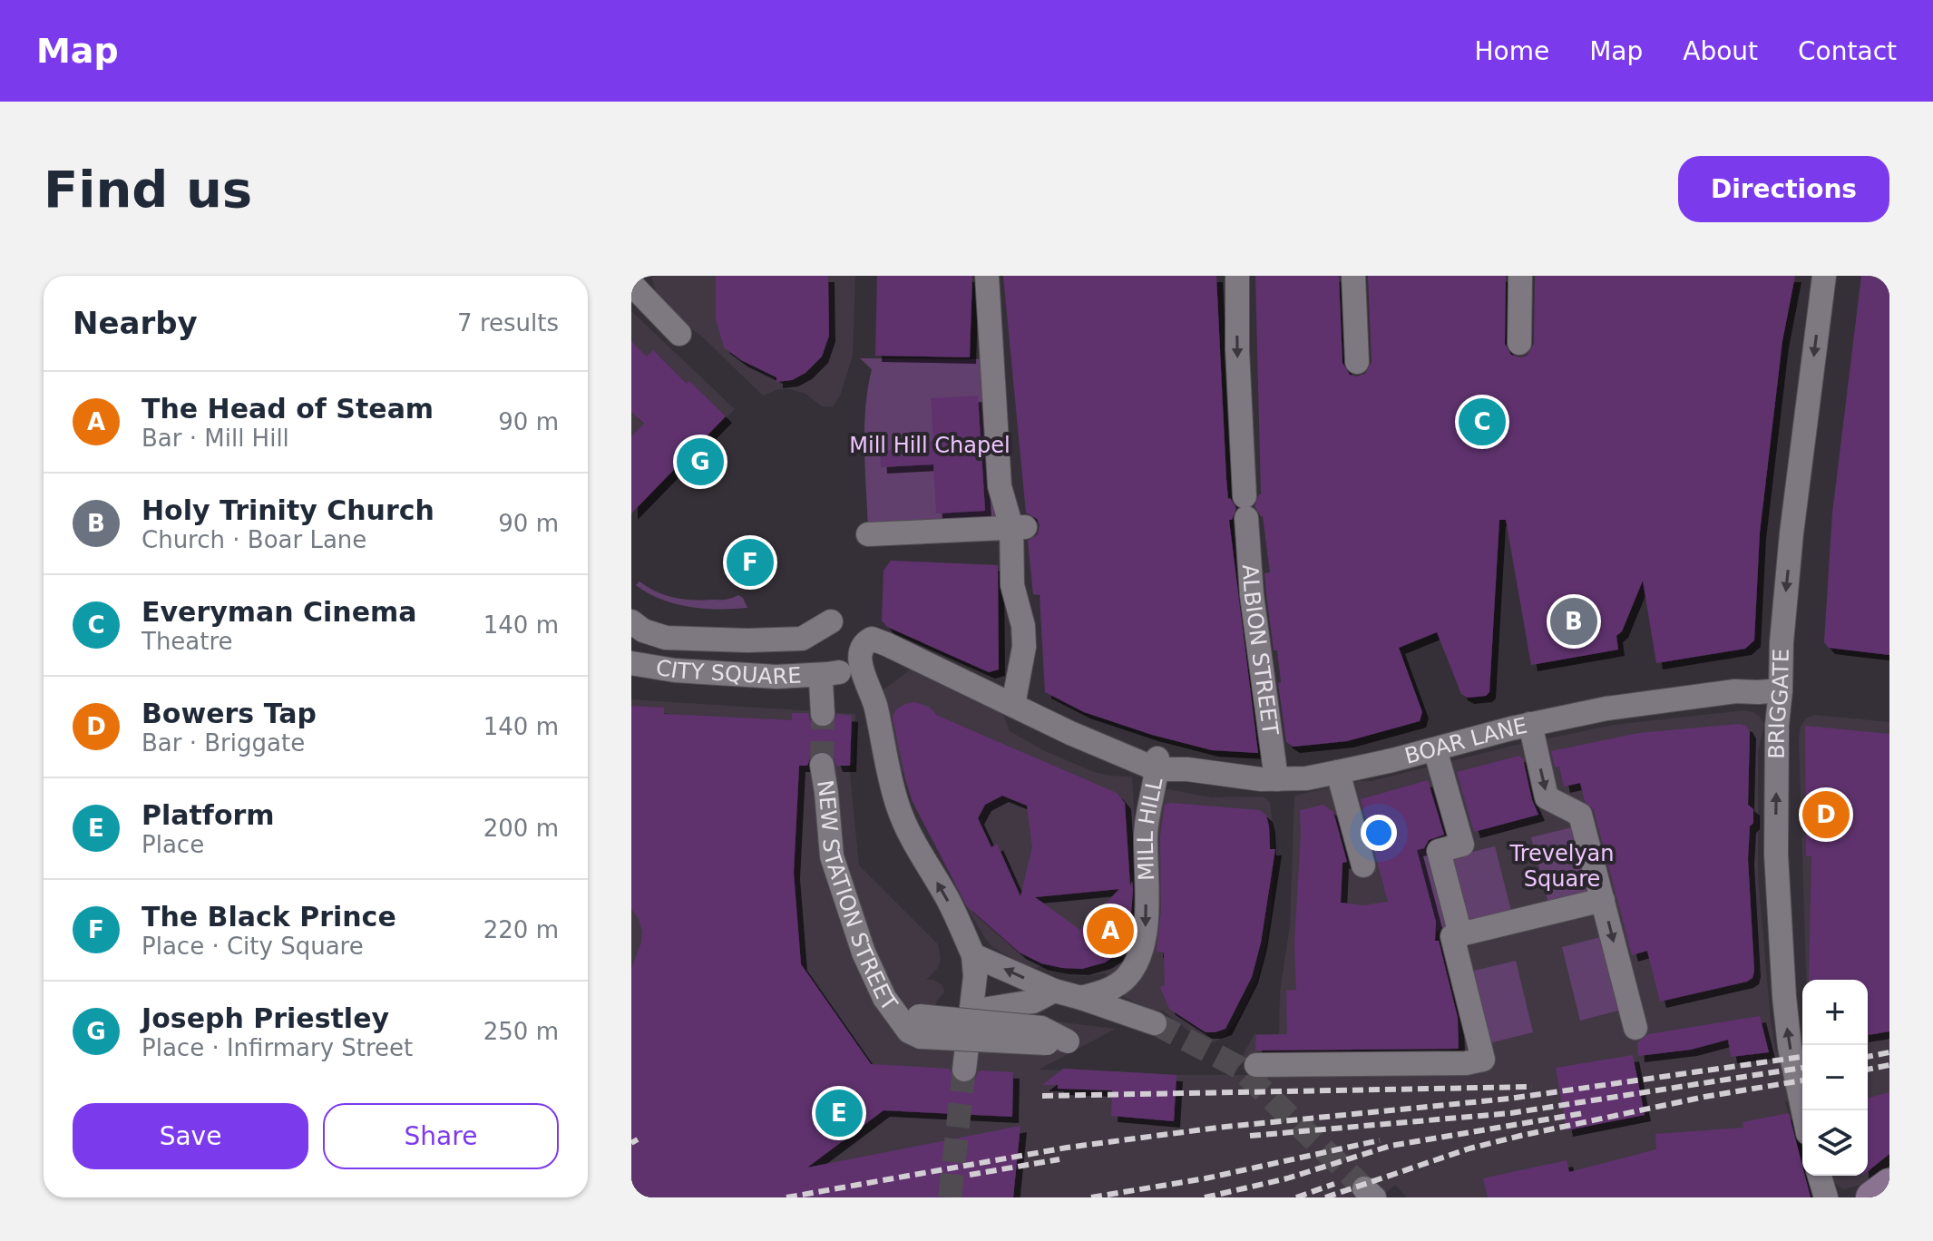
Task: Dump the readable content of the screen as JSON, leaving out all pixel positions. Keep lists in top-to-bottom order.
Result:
{
  "streets": {
    "street": [
      "ALBION STREET",
      "CITY SQUARE",
      "BRIGGATE",
      "BOAR LANE",
      "MILL HILL",
      "NEW STATION STREET"
    ]
  },
  "crossings": [
    ["ALBION STREET", "BOAR LANE"],
    ["BRIGGATE", "BOAR LANE"],
    ["BOAR LANE", "MILL HILL"]
  ],
  "one_way": ["ALBION STREET", "MILL HILL"],
  "parks": ["Mill Hill Chapel", "Trevelyan Square"],
  "page": {
    "header": "Map",
    "nav": [
      "Home",
      "Map",
      "About",
      "Contact"
    ],
    "buttons": [
      "Directions",
      ["Save", "Share"]
    ],
    "title": "Find us",
    "heading": ["Nearby", "7 results"],
    "list": [
      {
        "mark": "A",
        "name": "The Head of Steam",
        "note": "Bar · Mill Hill",
        "value": "90 m"
      },
      {
        "mark": "B",
        "name": "Holy Trinity Church",
        "note": "Church · Boar Lane",
        "value": "90 m"
      },
      {
        "mark": "C",
        "name": "Everyman Cinema",
        "note": "Theatre",
        "value": "140 m"
      },
      {
        "mark": "D",
        "name": "Bowers Tap",
        "note": "Bar · Briggate",
        "value": "140 m"
      },
      {
        "mark": "E",
        "name": "Platform",
        "note": "Place",
        "value": "200 m"
      },
      {
        "mark": "F",
        "name": "The Black Prince",
        "note": "Place · City Square",
        "value": "220 m"
      },
      {
        "mark": "G",
        "name": "Joseph Priestley",
        "note": "Place · Infirmary Street",
        "value": "250 m"
      }
    ],
    "pins": [
      "C",
      "G",
      "F",
      "B",
      "D",
      "A",
      "E"
    ],
    "map_buttons": ["+", "−"]
  }
}
